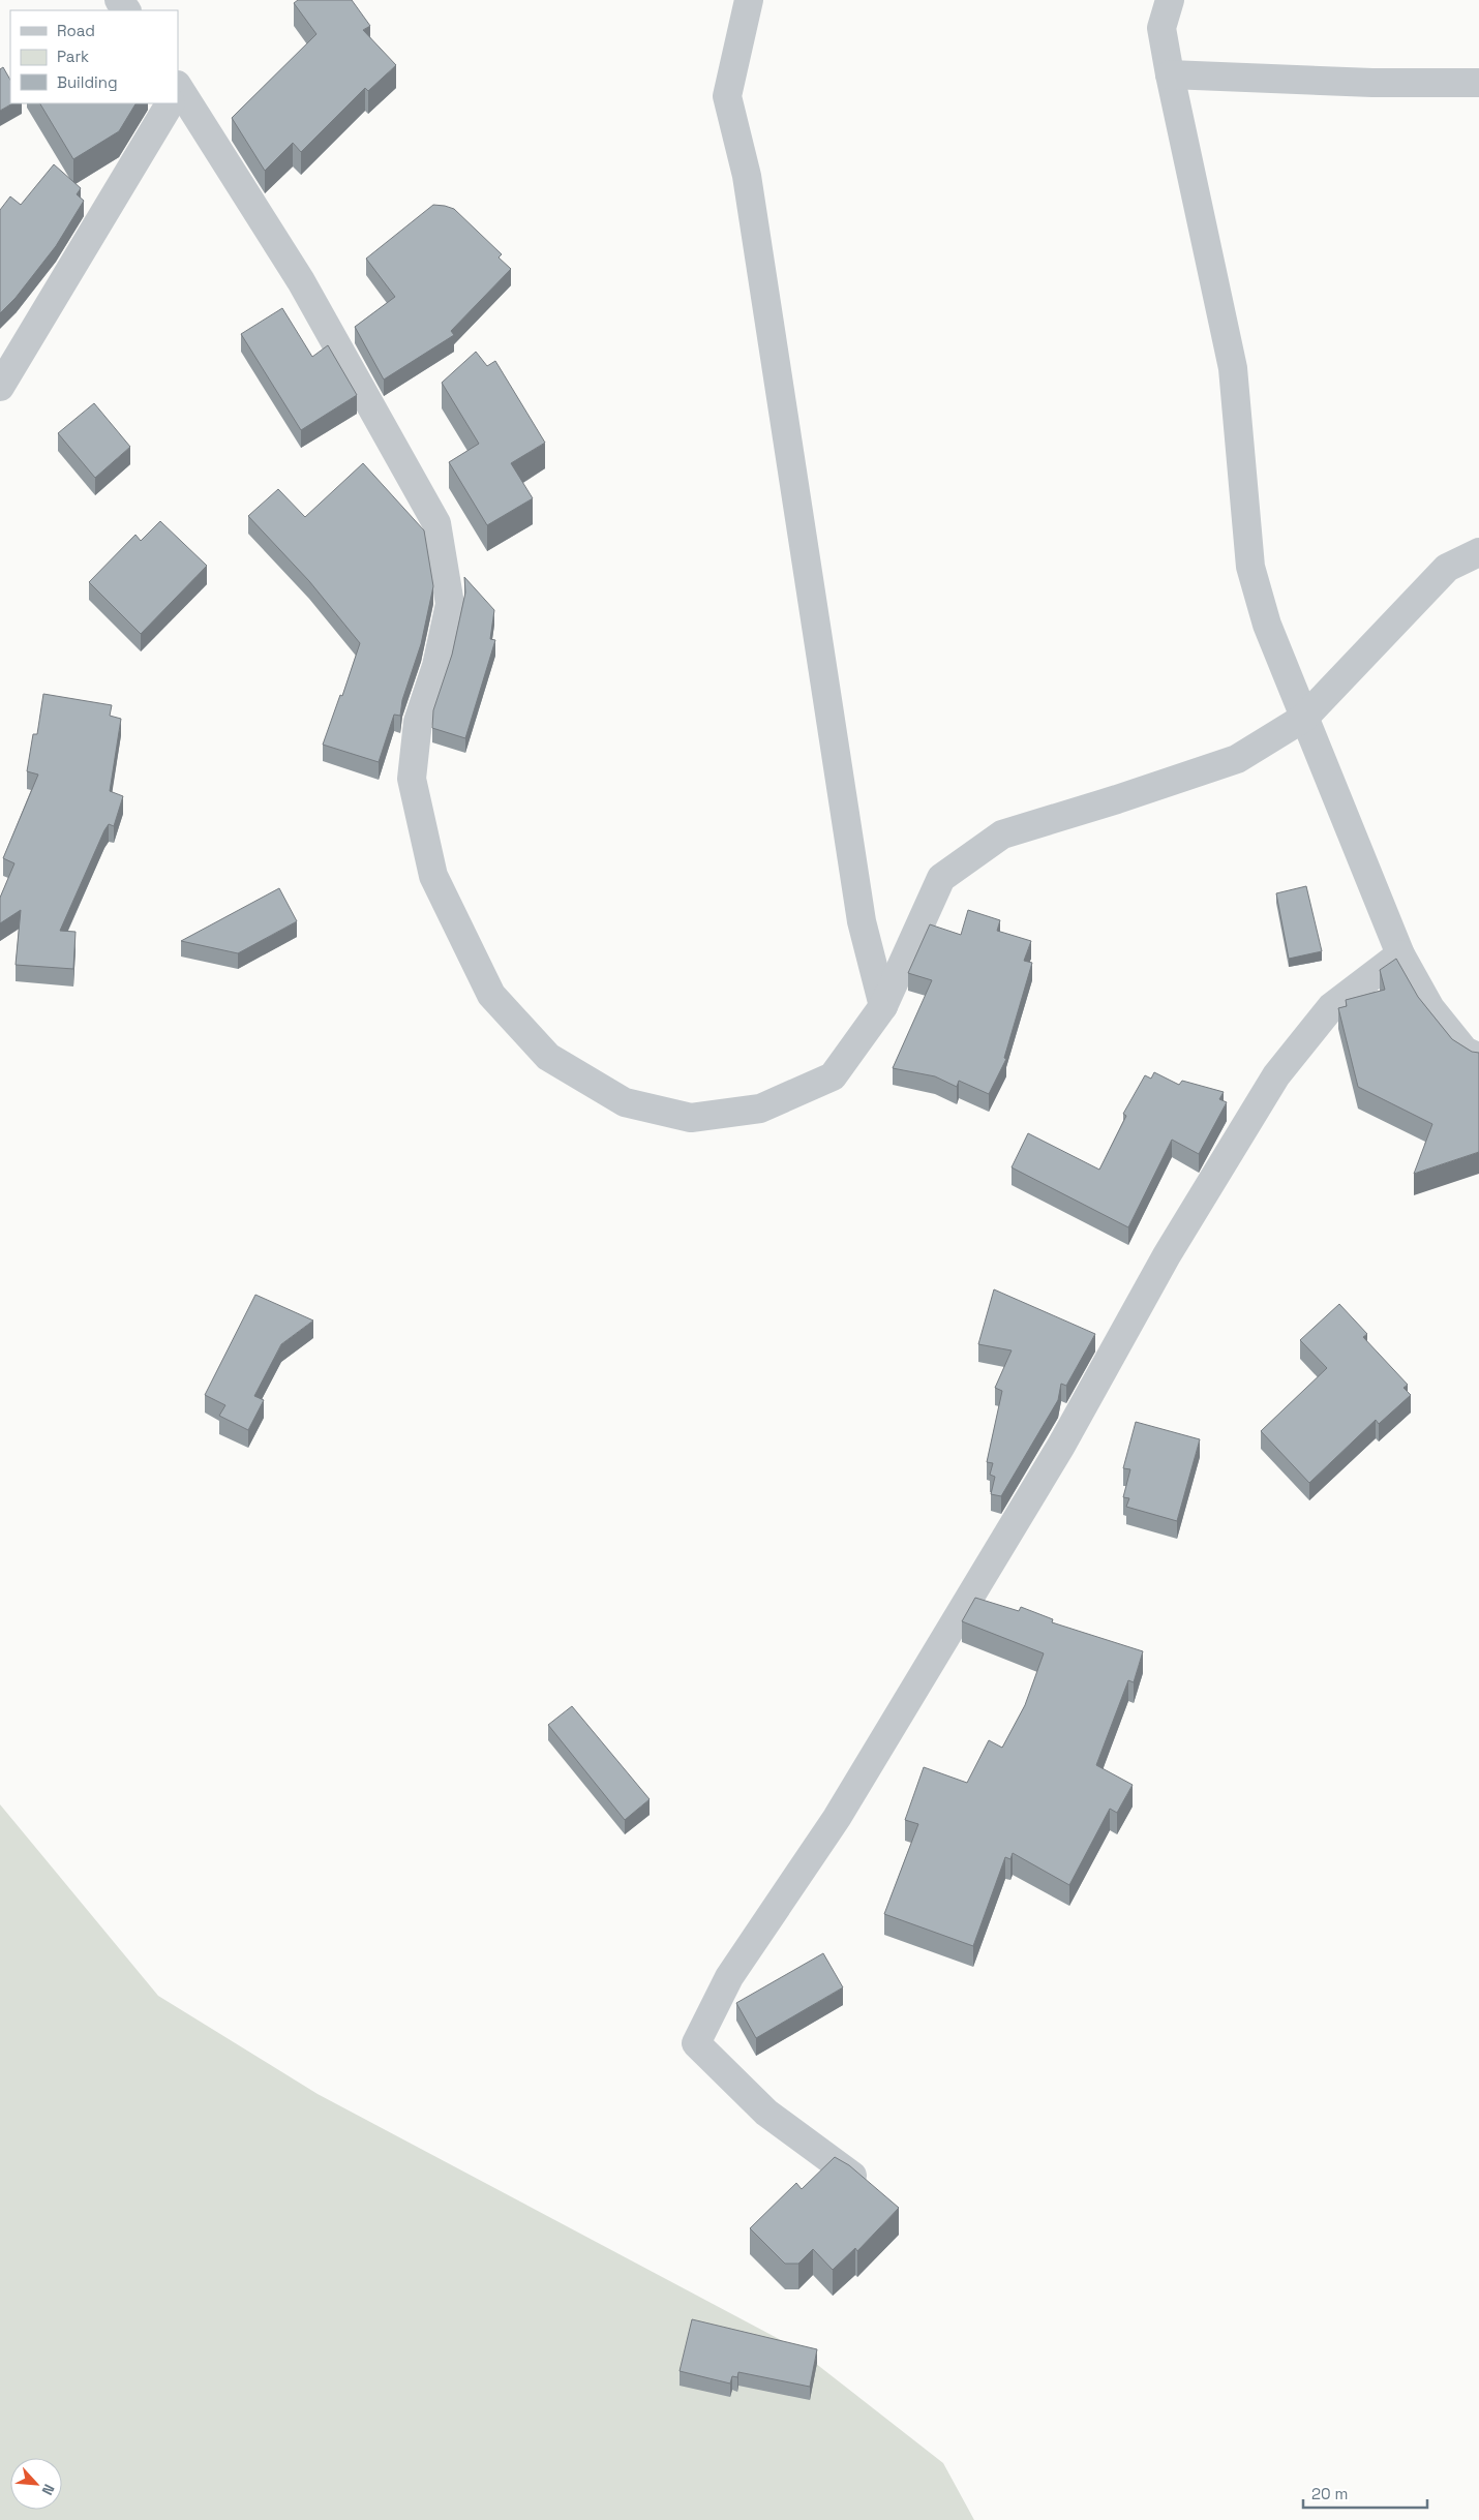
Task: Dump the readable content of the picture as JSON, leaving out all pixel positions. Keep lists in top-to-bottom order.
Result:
{
  "legend": ["Road", "Park", "Building"],
  "scale_bar": "20 m",
  "north": "bottom right"
}
